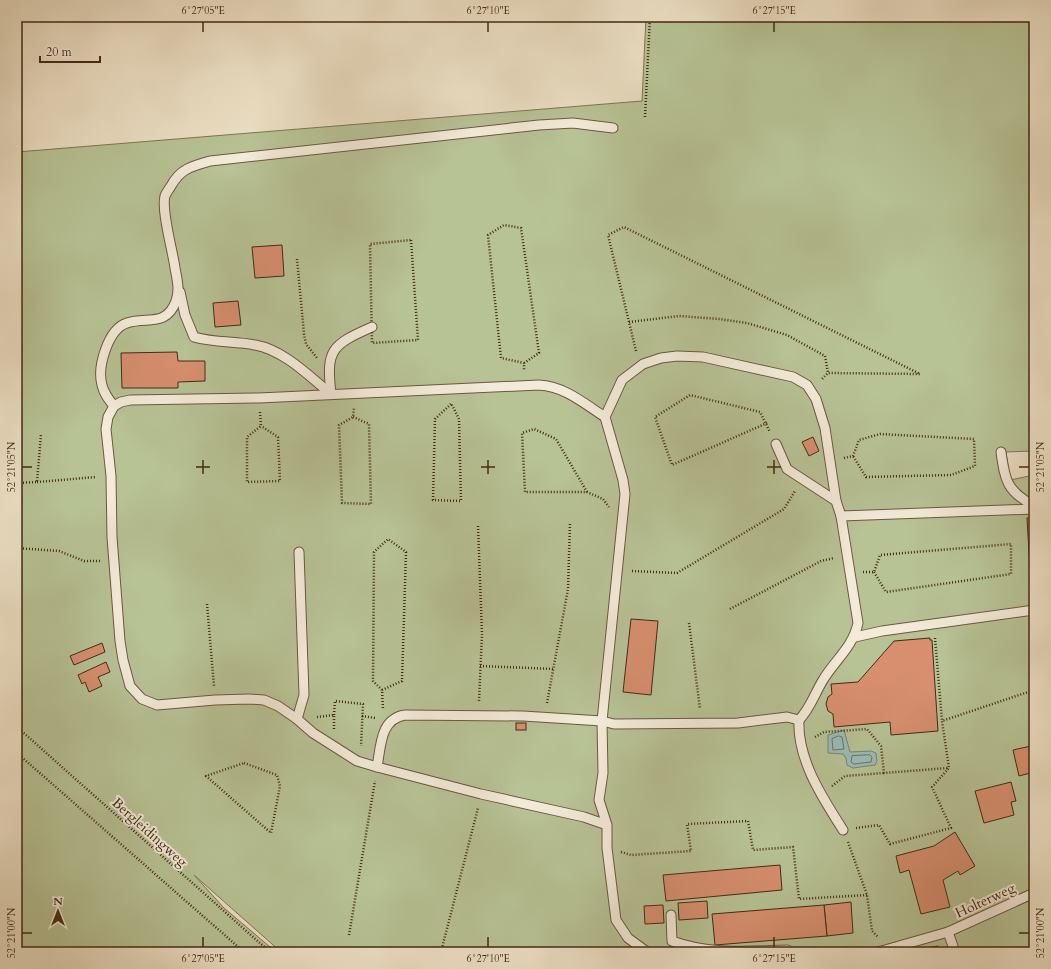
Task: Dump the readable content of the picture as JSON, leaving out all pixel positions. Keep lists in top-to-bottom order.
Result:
{
  "streets": {
    "lane": ["Holterweg"],
    "path": ["Bergleidingweg"]
  },
  "scale_bar": "20 m",
  "north": "top",
  "coordinates": [
    "6°27'05\"E",
    "6°27'10\"E",
    "6°27'15\"E",
    "52°21'05\"N",
    "52°21'00\"N"
  ]
}
